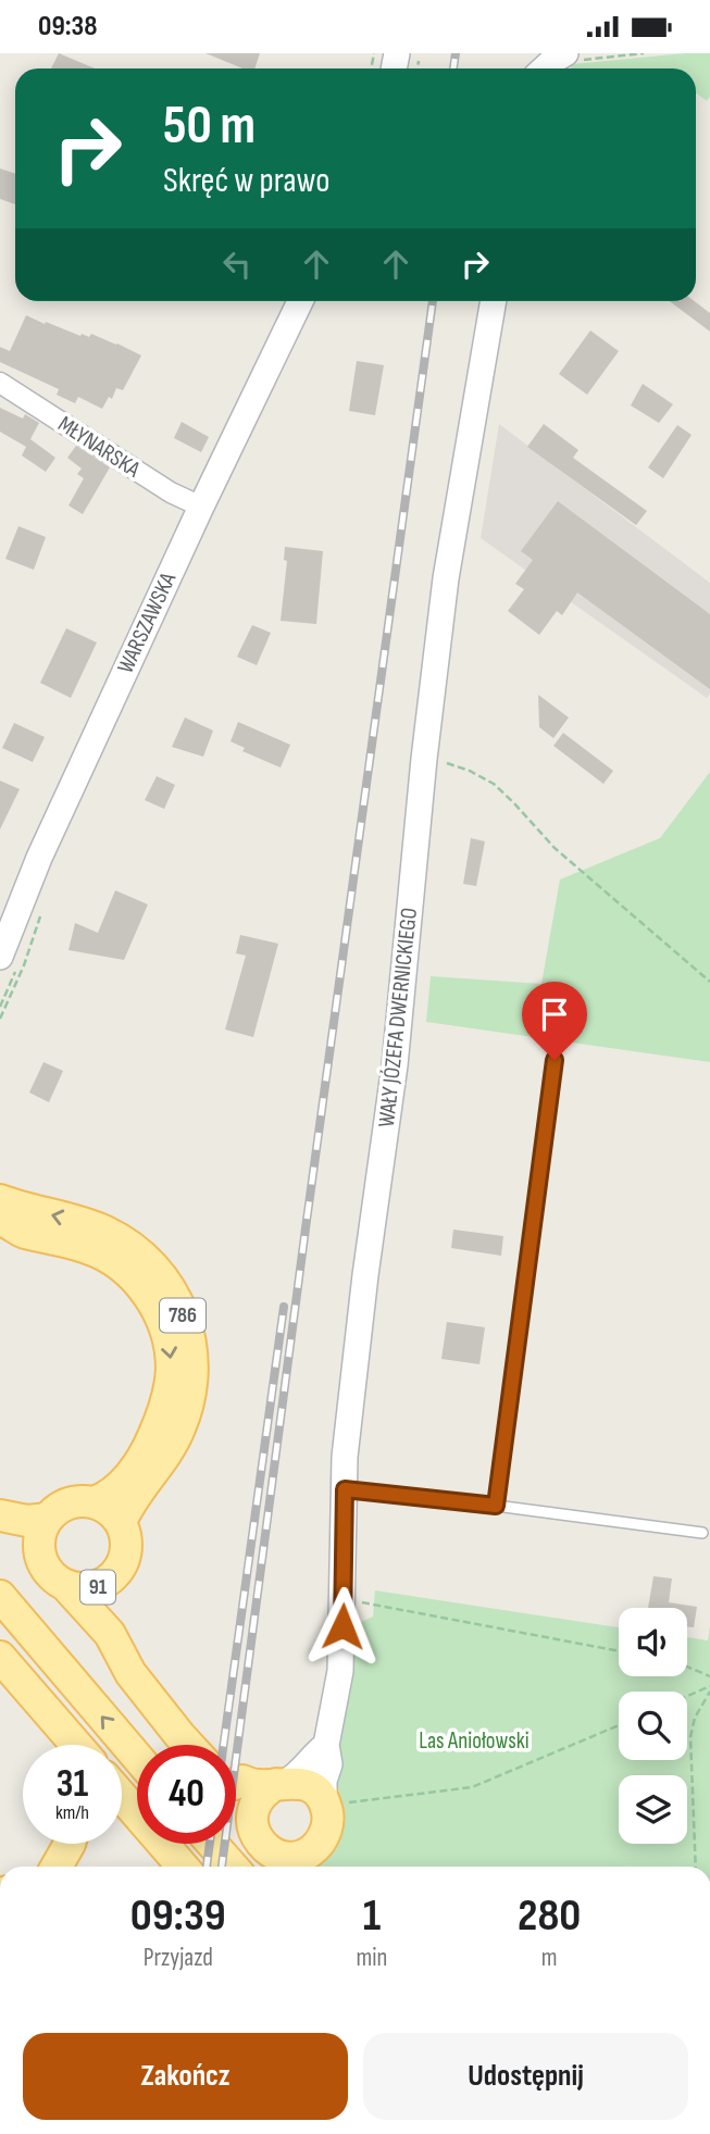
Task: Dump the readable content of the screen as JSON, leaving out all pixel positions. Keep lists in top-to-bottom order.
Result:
{
  "streets": {
    "main road": ["786", "91"],
    "street": ["MŁYNARSKA", "WARSZAWSKA", "WAŁY JÓZEFA DWERNICKIEGO"]
  },
  "crossings": [
    ["MŁYNARSKA", "WARSZAWSKA"],
    ["786", "91"]
  ],
  "parks": ["Las Aniołowski"],
  "page": {
    "status": "09:38",
    "turn": ["50 m", "Skręć w prawo"],
    "speed": "31 km/h",
    "limit": "40",
    "eta": [
      "09:39",
      "Przyjazd",
      "1",
      "min",
      "280",
      "m"
    ],
    "buttons": ["Zakończ", "Udostępnij"]
  }
}
